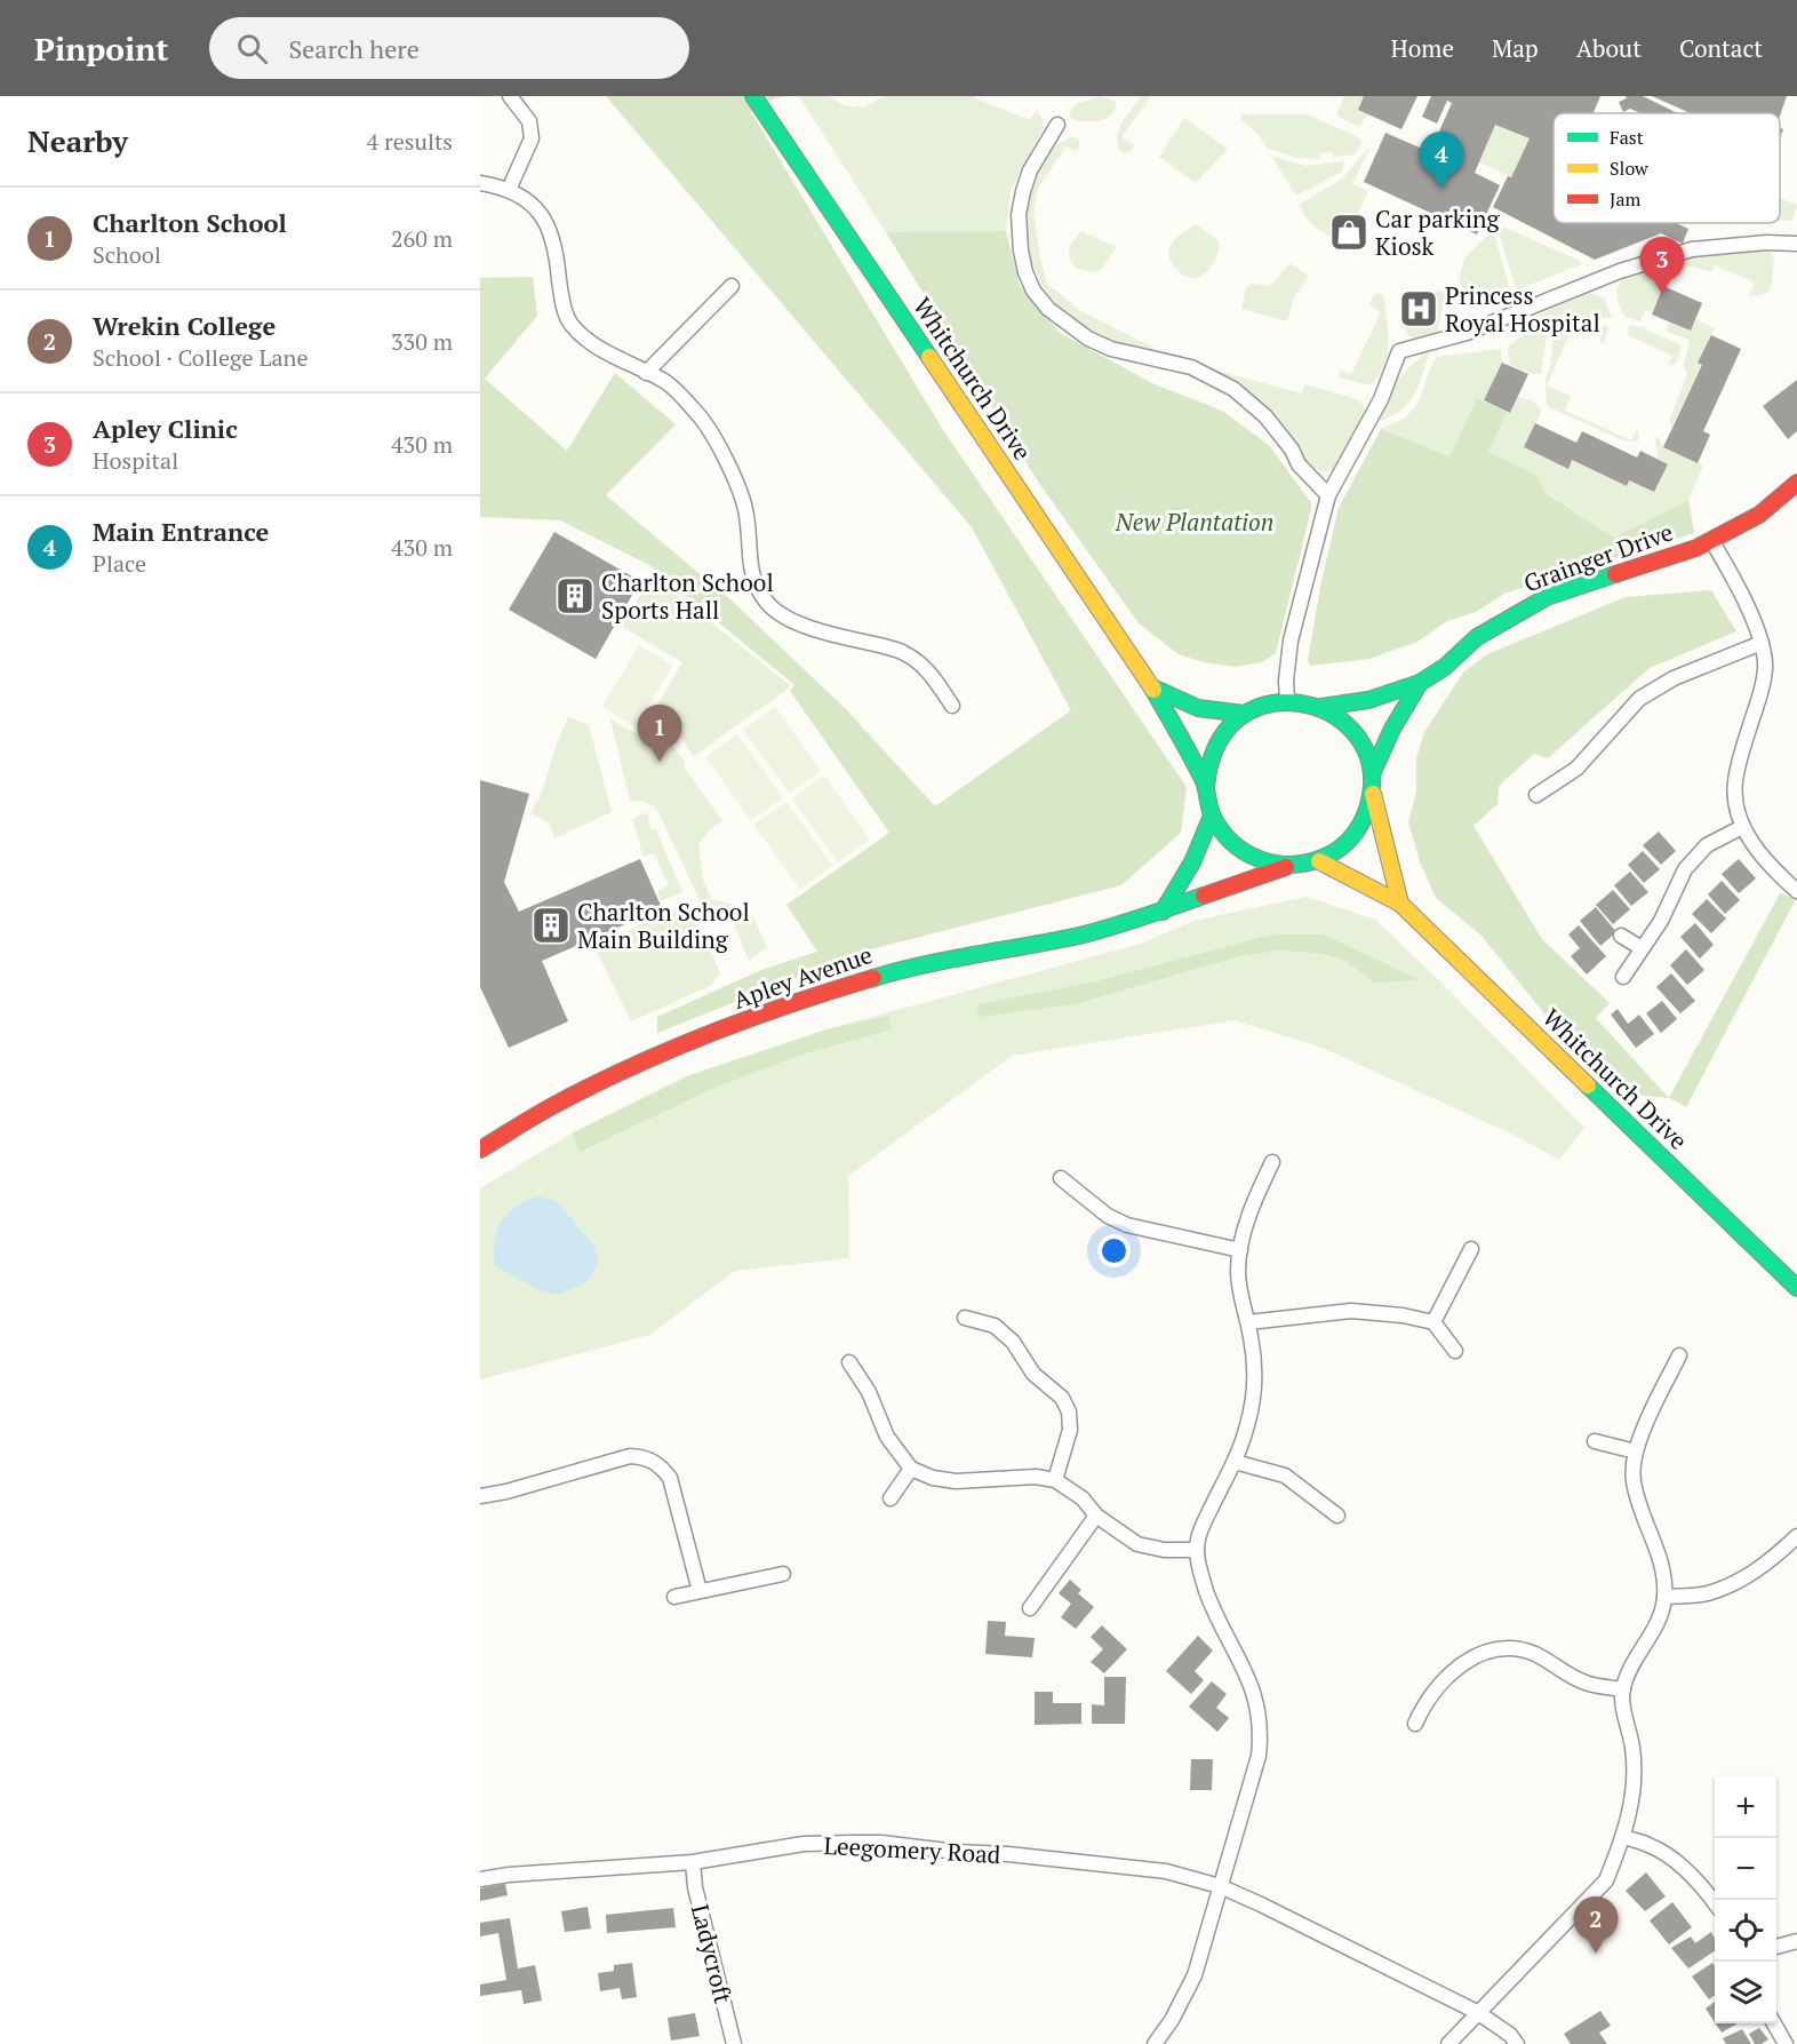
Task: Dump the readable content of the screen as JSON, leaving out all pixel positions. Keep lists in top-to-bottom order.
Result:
{
  "streets": {
    "main road": ["Whitchurch Drive", "Grainger Drive", "Apley Avenue"],
    "street": ["Leegomery Road", "Ladycroft"]
  },
  "crossings": [
    ["Whitchurch Drive", "Grainger Drive"],
    ["Whitchurch Drive", "Apley Avenue"],
    ["Grainger Drive", "Apley Avenue"],
    ["Leegomery Road", "Ladycroft"]
  ],
  "parks": ["New Plantation"],
  "places": {
    "shop": ["Car parking Kiosk"],
    "hospital": ["Princess Royal Hospital"],
    "building": ["Charlton School Sports Hall", "Charlton School Main Building"]
  },
  "legend": ["Fast", "Slow", "Jam"],
  "page": {
    "header": "Pinpoint",
    "search": "Search here",
    "nav": [
      "Home",
      "Map",
      "About",
      "Contact"
    ],
    "heading": ["Nearby", "4 results"],
    "pins": [
      "4",
      "3",
      "1",
      "2"
    ],
    "list": [
      {
        "mark": "1",
        "name": "Charlton School",
        "note": "School",
        "value": "260 m"
      },
      {
        "mark": "2",
        "name": "Wrekin College",
        "note": "School · College Lane",
        "value": "330 m"
      },
      {
        "mark": "3",
        "name": "Apley Clinic",
        "note": "Hospital",
        "value": "430 m"
      },
      {
        "mark": "4",
        "name": "Main Entrance",
        "note": "Place",
        "value": "430 m"
      }
    ],
    "map_buttons": ["+", "−"]
  }
}
